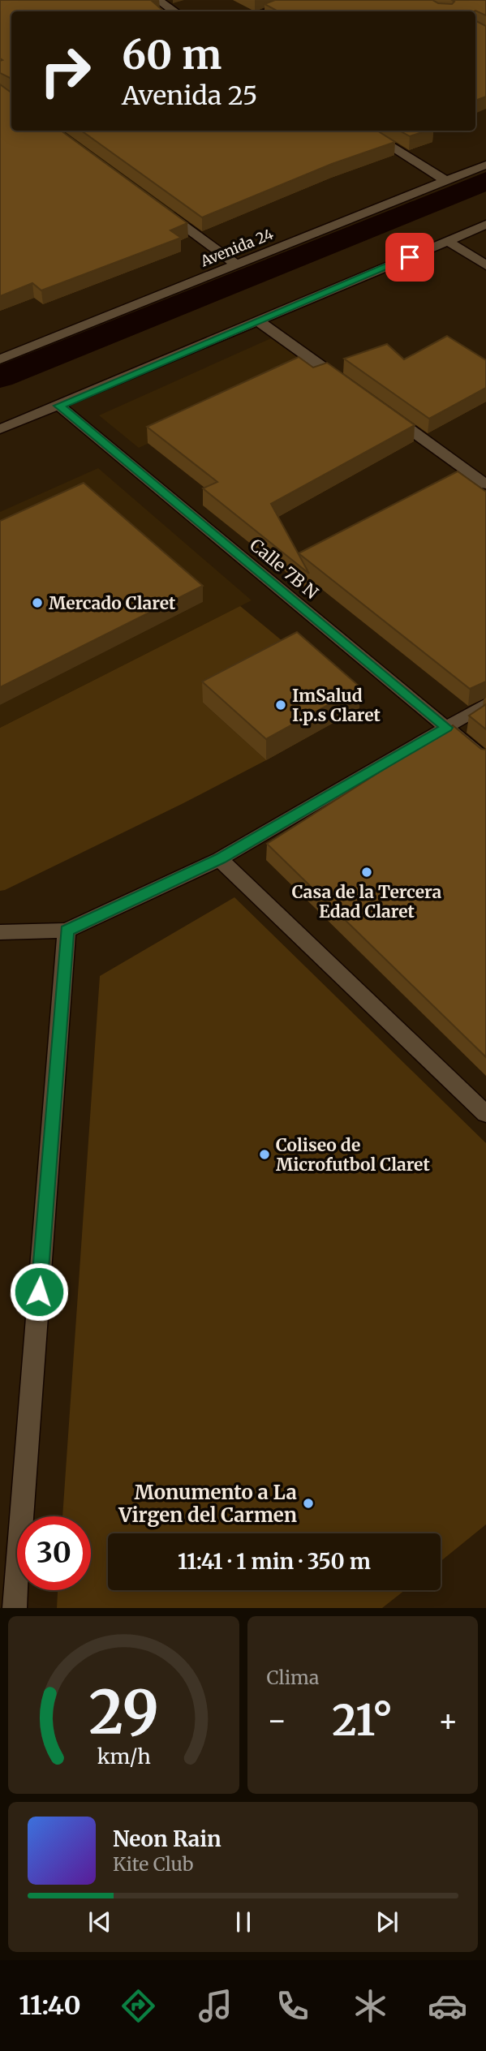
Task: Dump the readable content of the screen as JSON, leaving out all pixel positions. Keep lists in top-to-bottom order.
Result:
{
  "streets": {
    "street": ["Avenida 24", "Calle 7B N"]
  },
  "places": [
    "Mercado Claret",
    "ImSalud I.p.s Claret",
    "Casa de la Tercera Edad Claret",
    "Coliseo de Microfutbol Claret",
    "Monumento a La Virgen del Carmen"
  ],
  "page": {
    "turn": ["60 m", "Avenida 25"],
    "limit": "30",
    "trip": "11:41 · 1 min · 350 m",
    "tile": "Clima",
    "heat": ["−", "21°", "+"],
    "song": ["Neon Rain", "Kite Club"],
    "tabs": "11:40",
    "gauge": ["29", "km/h"]
  }
}
